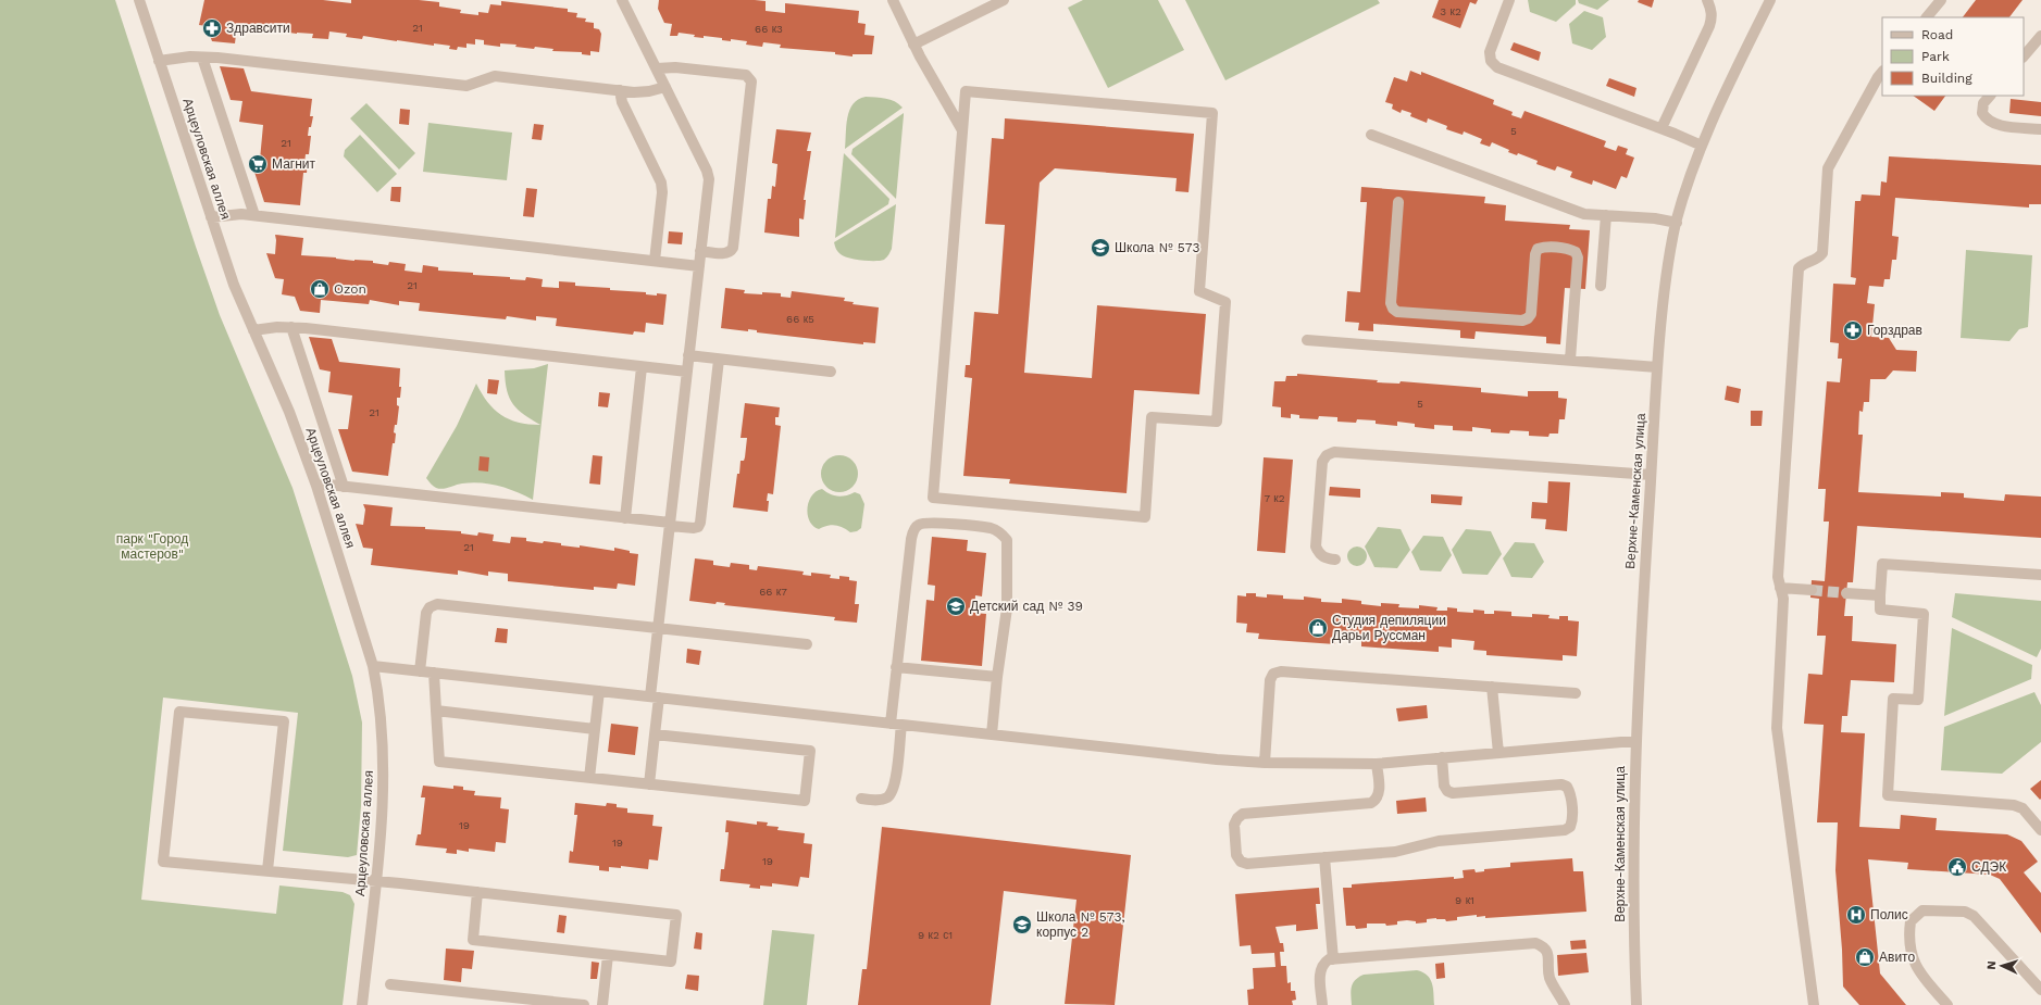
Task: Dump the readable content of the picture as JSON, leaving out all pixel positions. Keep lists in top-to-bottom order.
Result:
{
  "streets": {
    "street": ["Арцеуловская аллея", "Верхне-Каменская улица"]
  },
  "parks": ["парк \"Город мастеров\""],
  "places": {
    "pharmacy": ["Здравсити", "Горздрав"],
    "supermarket": ["Магнит"],
    "school or university": ["Школа № 573", "Детский сад № 39", "Школа № 573, корпус 2"],
    "shop": ["Ozon", "Студия депиляции Дарьи Руссман", "Авито"],
    "public building": ["СДЭК"],
    "hospital": ["Полис"]
  },
  "house_numbers": [
    "3 к2",
    "21",
    "66 к3",
    "5",
    "21",
    "21",
    "66 к5",
    "5",
    "21",
    "7 к2",
    "21",
    "66 к7",
    "19",
    "19",
    "19",
    "9 к1",
    "9 к2 с1"
  ],
  "legend": ["Road", "Park", "Building"],
  "north": "left"
}
